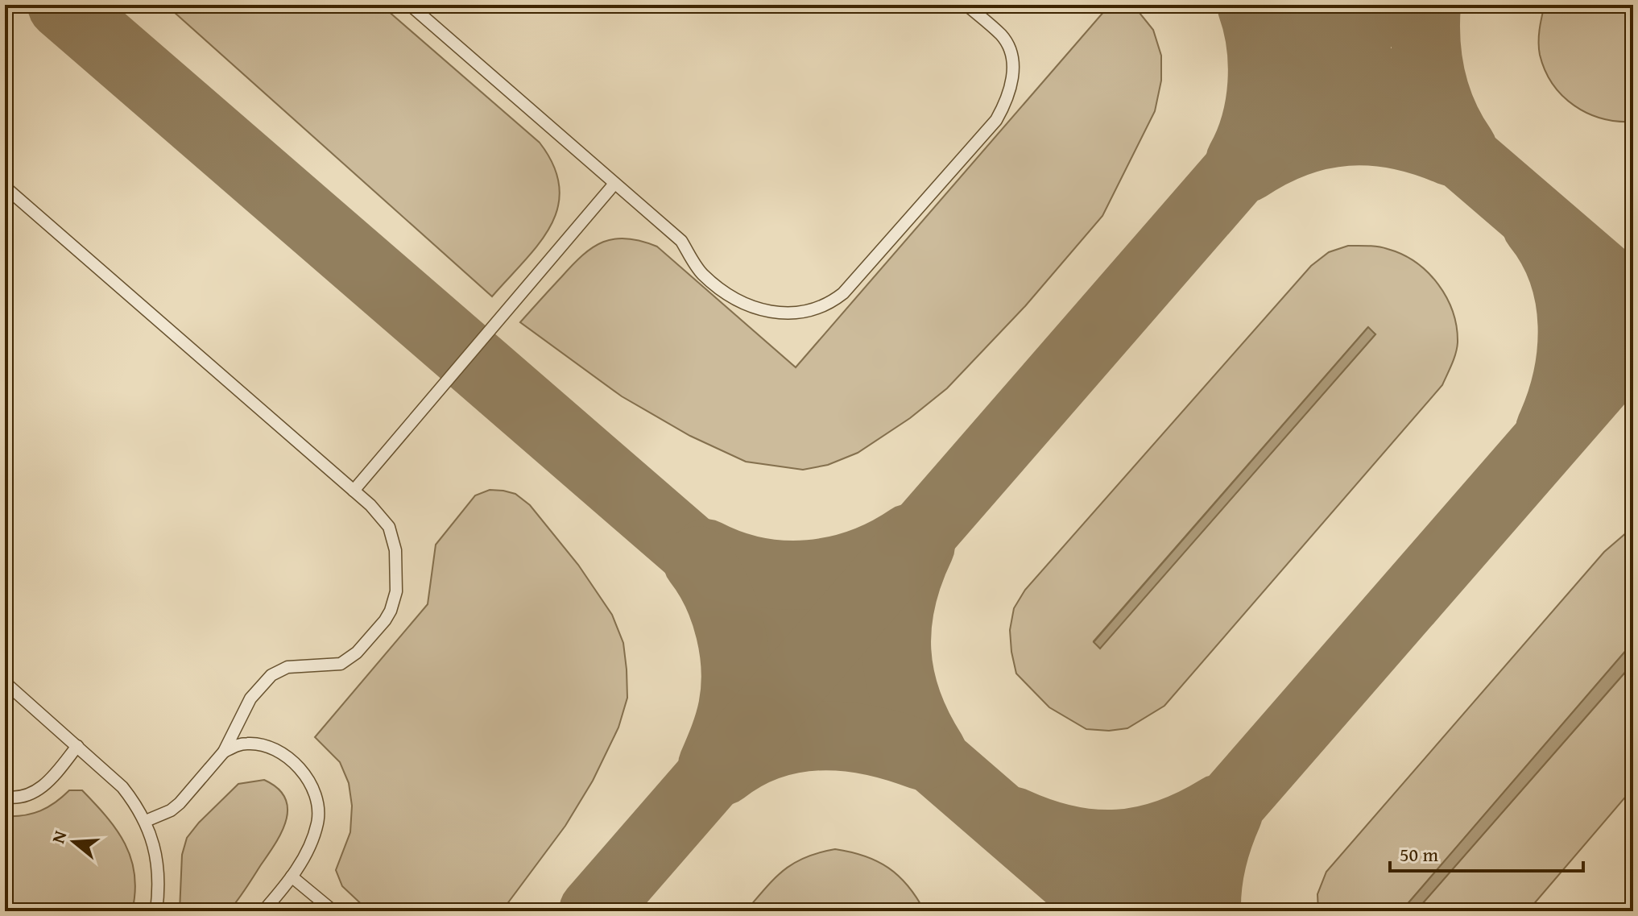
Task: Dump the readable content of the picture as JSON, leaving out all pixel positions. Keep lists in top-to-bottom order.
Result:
{
  "scale_bar": "50 m",
  "north": "left"
}
